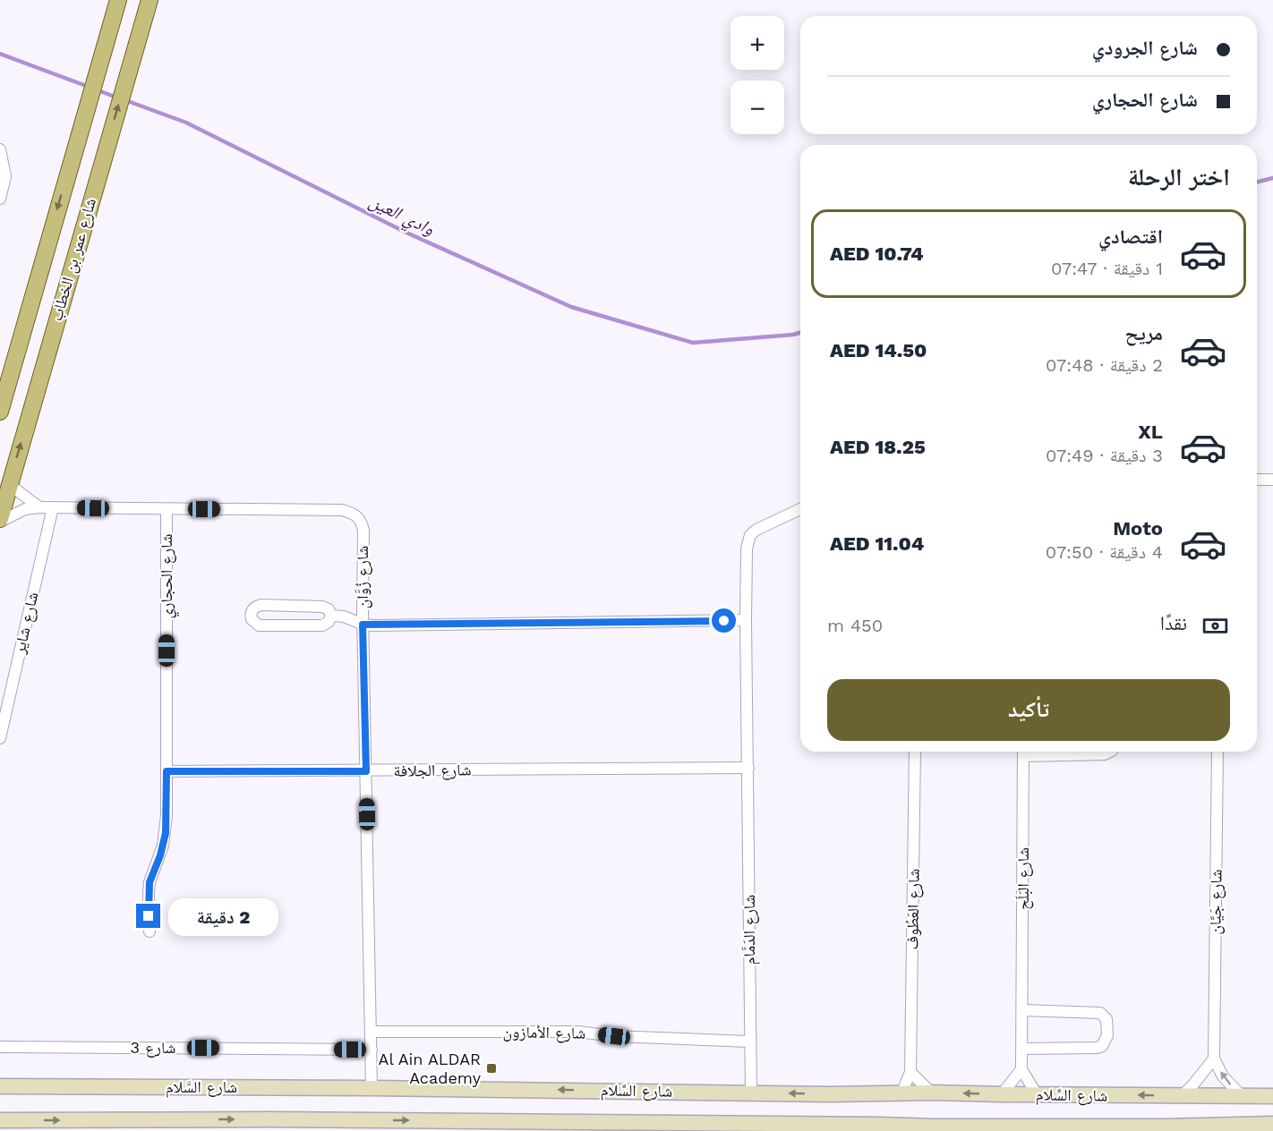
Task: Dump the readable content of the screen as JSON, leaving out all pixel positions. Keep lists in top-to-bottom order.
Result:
{
  "streets": {
    "main road": ["شارع عمر بن الخطاب"],
    "street": [
      "شارع الحجاري",
      "شارع زُوَّان",
      "شارع شاير",
      "شارع الجلافة",
      "شارع البَلَح",
      "شارع جَيَّان",
      "شارع العَطُوف",
      "شارع الدَمَّام",
      "شارع الأمازون",
      "شارع 3",
      "شارع السَّلام"
    ]
  },
  "crossings": [
    ["شارع عمر بن الخطاب", "شارع زُوَّان"],
    ["شارع الحجاري", "شارع زُوَّان"],
    ["شارع الحجاري", "شارع الجلافة"],
    ["شارع زُوَّان", "شارع شاير"],
    ["شارع زُوَّان", "شارع الجلافة"],
    ["شارع زُوَّان", "شارع الأمازون"],
    ["شارع زُوَّان", "شارع 3"],
    ["شارع زُوَّان", "شارع السَّلام"],
    ["شارع الجلافة", "شارع الدَمَّام"],
    ["شارع العَطُوف", "شارع السَّلام"],
    ["شارع الدَمَّام", "شارع الأمازون"],
    ["شارع الدَمَّام", "شارع السَّلام"]
  ],
  "water": ["وادي العين"],
  "places": {
    "transit": ["Al Ain ALDAR Academy"]
  },
  "page": {
    "map_buttons": ["+", "−"],
    "banner": ["شارع الجرودي", "شارع الحجاري"],
    "heading": "اختر الرحلة",
    "list": [
      {
        "name": "اقتصادي",
        "note": "1 دقيقة · 07:47",
        "value": "AED 10.74"
      },
      {
        "name": "مريح",
        "note": "2 دقيقة · 07:48",
        "value": "AED 14.50"
      },
      {
        "name": "XL",
        "note": "3 دقيقة · 07:49",
        "value": "AED 18.25"
      },
      {
        "name": "Moto",
        "note": "4 دقيقة · 07:50",
        "value": "AED 11.04"
      }
    ],
    "pay": ["نقدًا", "450 m"],
    "buttons": "تأكيد",
    "bubble": "2 دقيقة"
  }
}
